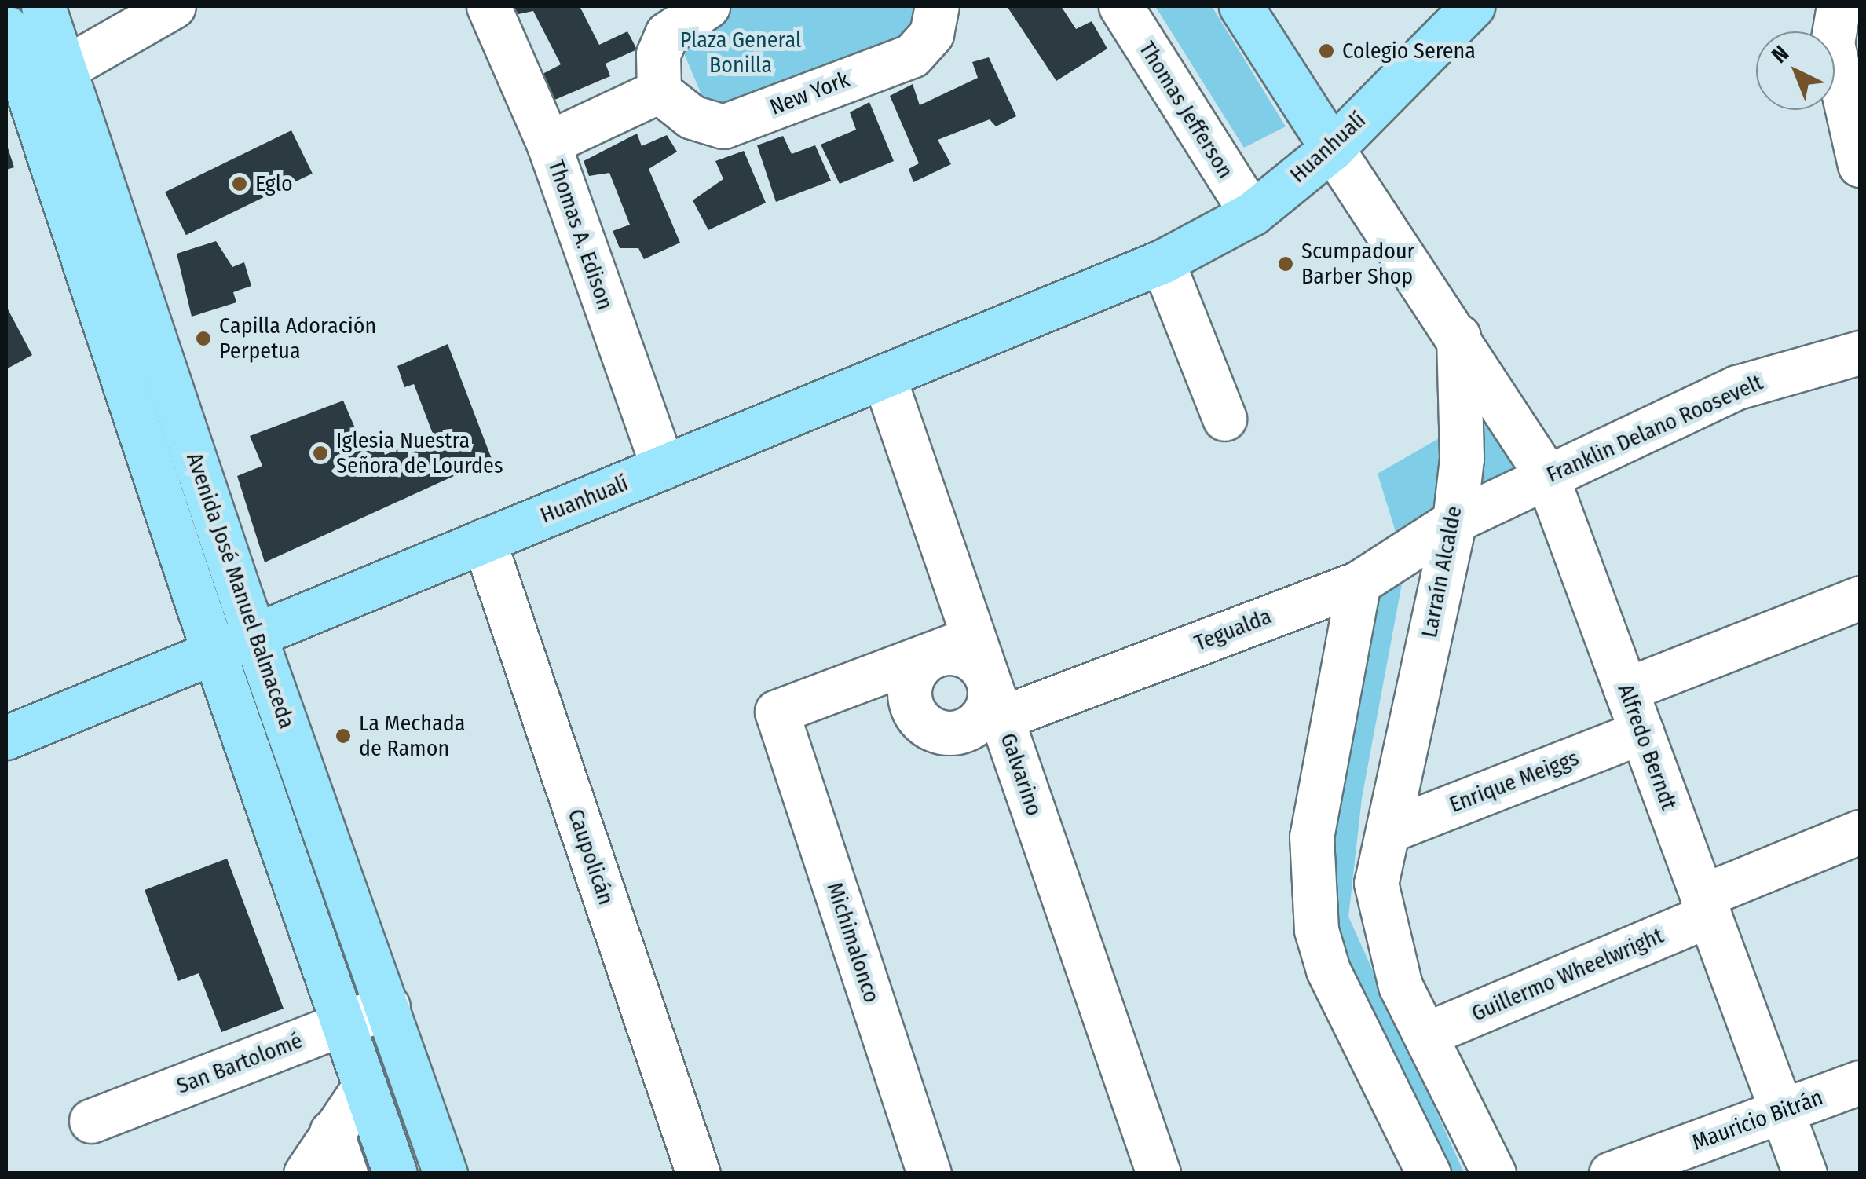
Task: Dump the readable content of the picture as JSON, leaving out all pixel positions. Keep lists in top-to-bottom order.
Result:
{
  "streets": {
    "main road": ["Huanhualí", "Avenida José Manuel Balmaceda"],
    "street": [
      "New York",
      "Thomas Jefferson",
      "Thomas A. Edison",
      "Franklin Delano Roosevelt",
      "Larraín Alcalde",
      "Tegualda",
      "Alfredo Berndt",
      "Galvarino",
      "Enrique Meiggs",
      "Caupolicán",
      "Michimalonco",
      "Guillermo Wheelwright",
      "San Bartolomé",
      "Mauricio Bitrán"
    ]
  },
  "crossings": [
    ["Thomas Jefferson", "Huanhualí"],
    ["Huanhualí", "Thomas A. Edison"],
    ["Huanhualí", "Avenida José Manuel Balmaceda"],
    ["Huanhualí", "Caupolicán"],
    ["Franklin Delano Roosevelt", "Larraín Alcalde"],
    ["Franklin Delano Roosevelt", "Tegualda"],
    ["Franklin Delano Roosevelt", "Alfredo Berndt"],
    ["Larraín Alcalde", "Tegualda"],
    ["Larraín Alcalde", "Alfredo Berndt"],
    ["Larraín Alcalde", "Enrique Meiggs"],
    ["Larraín Alcalde", "Guillermo Wheelwright"],
    ["Avenida José Manuel Balmaceda", "San Bartolomé"],
    ["Tegualda", "Galvarino"],
    ["Tegualda", "Michimalonco"],
    ["Alfredo Berndt", "Enrique Meiggs"],
    ["Alfredo Berndt", "Guillermo Wheelwright"],
    ["Alfredo Berndt", "Mauricio Bitrán"],
    ["Galvarino", "Michimalonco"]
  ],
  "parks": ["Plaza General Bonilla"],
  "places": [
    "Colegio Serena",
    "Eglo",
    "Scumpadour Barber Shop",
    "Capilla Adoración Perpetua",
    "Iglesia Nuestra Señora de Lourdes",
    "La Mechada de Ramon"
  ],
  "north": "top left"
}
